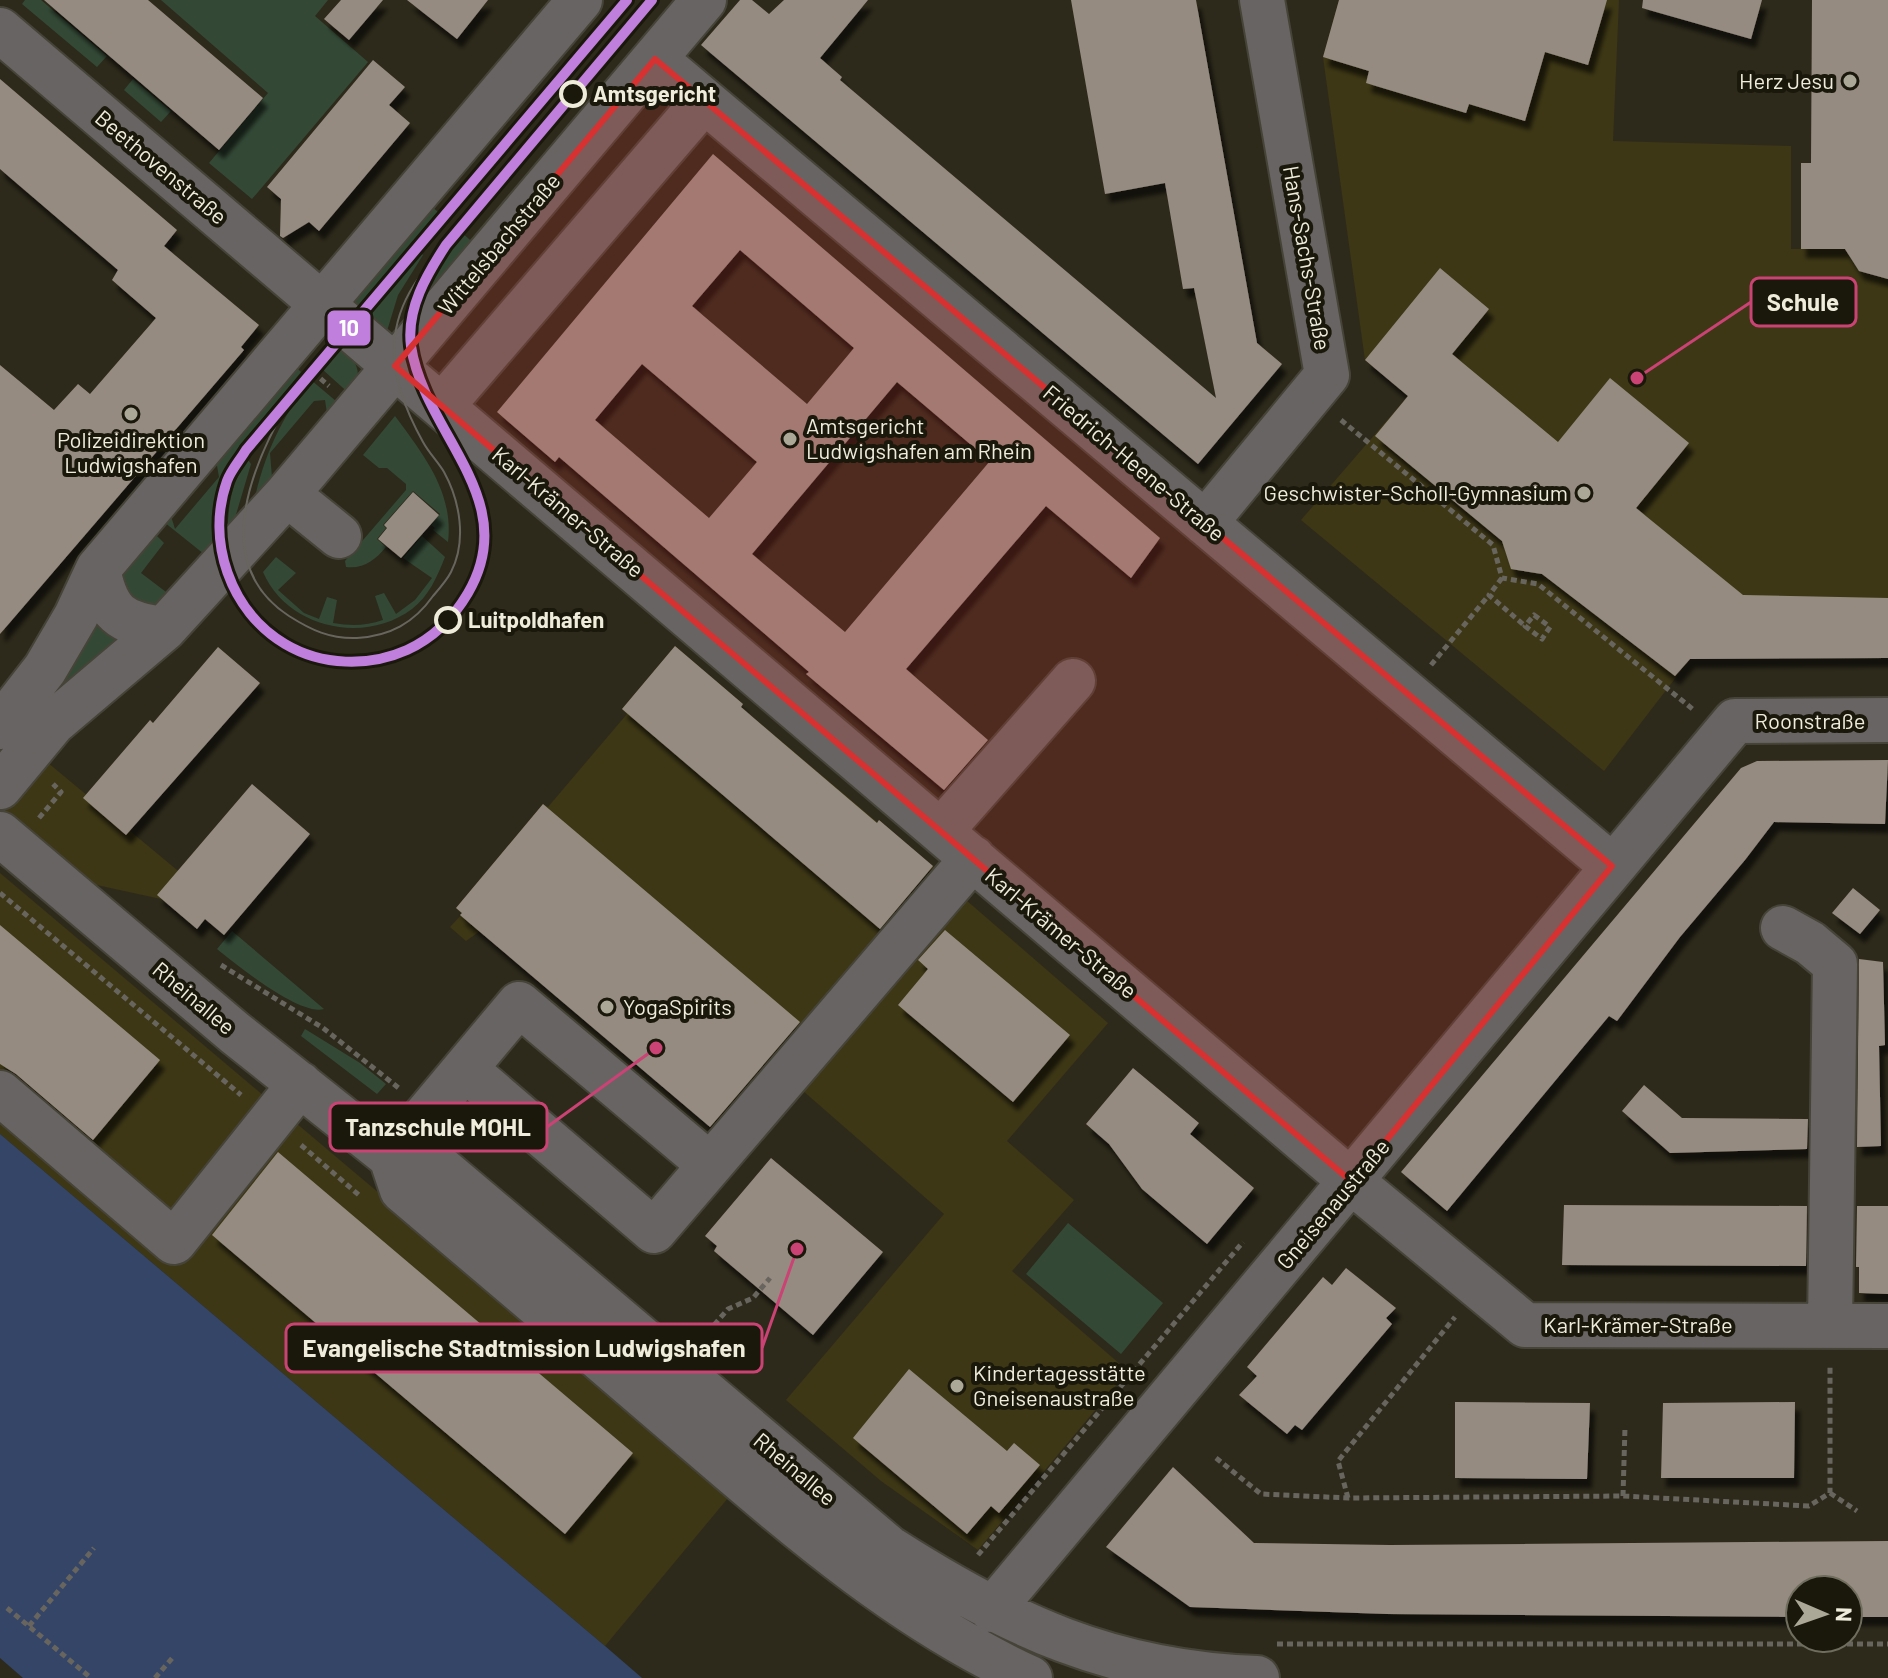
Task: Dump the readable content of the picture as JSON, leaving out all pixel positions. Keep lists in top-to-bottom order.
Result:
{
  "streets": {
    "street": [
      "Beethovenstraße",
      "Wittelsbachstraße",
      "Hans-Sachs-Straße",
      "Friedrich-Heene-Straße",
      "Karl-Krämer-Straße",
      "Roonstraße",
      "Rheinallee",
      "Gneisenaustraße"
    ]
  },
  "crossings": [
    ["Beethovenstraße", "Karl-Krämer-Straße"],
    ["Wittelsbachstraße", "Friedrich-Heene-Straße"],
    ["Wittelsbachstraße", "Karl-Krämer-Straße"],
    ["Hans-Sachs-Straße", "Friedrich-Heene-Straße"],
    ["Friedrich-Heene-Straße", "Gneisenaustraße"],
    ["Karl-Krämer-Straße", "Gneisenaustraße"],
    ["Roonstraße", "Gneisenaustraße"],
    ["Rheinallee", "Gneisenaustraße"]
  ],
  "places": [
    "Herz Jesu",
    "Amtsgericht",
    "Schule",
    "Polizeidirektion Ludwigshafen",
    "Amtsgericht Ludwigshafen am Rhein",
    "Geschwister-Scholl-Gymnasium",
    "Luitpoldhafen",
    "YogaSpirits",
    "Tanzschule MOHL",
    "Evangelische Stadtmission Ludwigshafen",
    "Kindertagesstätte Gneisenaustraße"
  ],
  "lines": ["transit line 10"],
  "north": "right"
}
